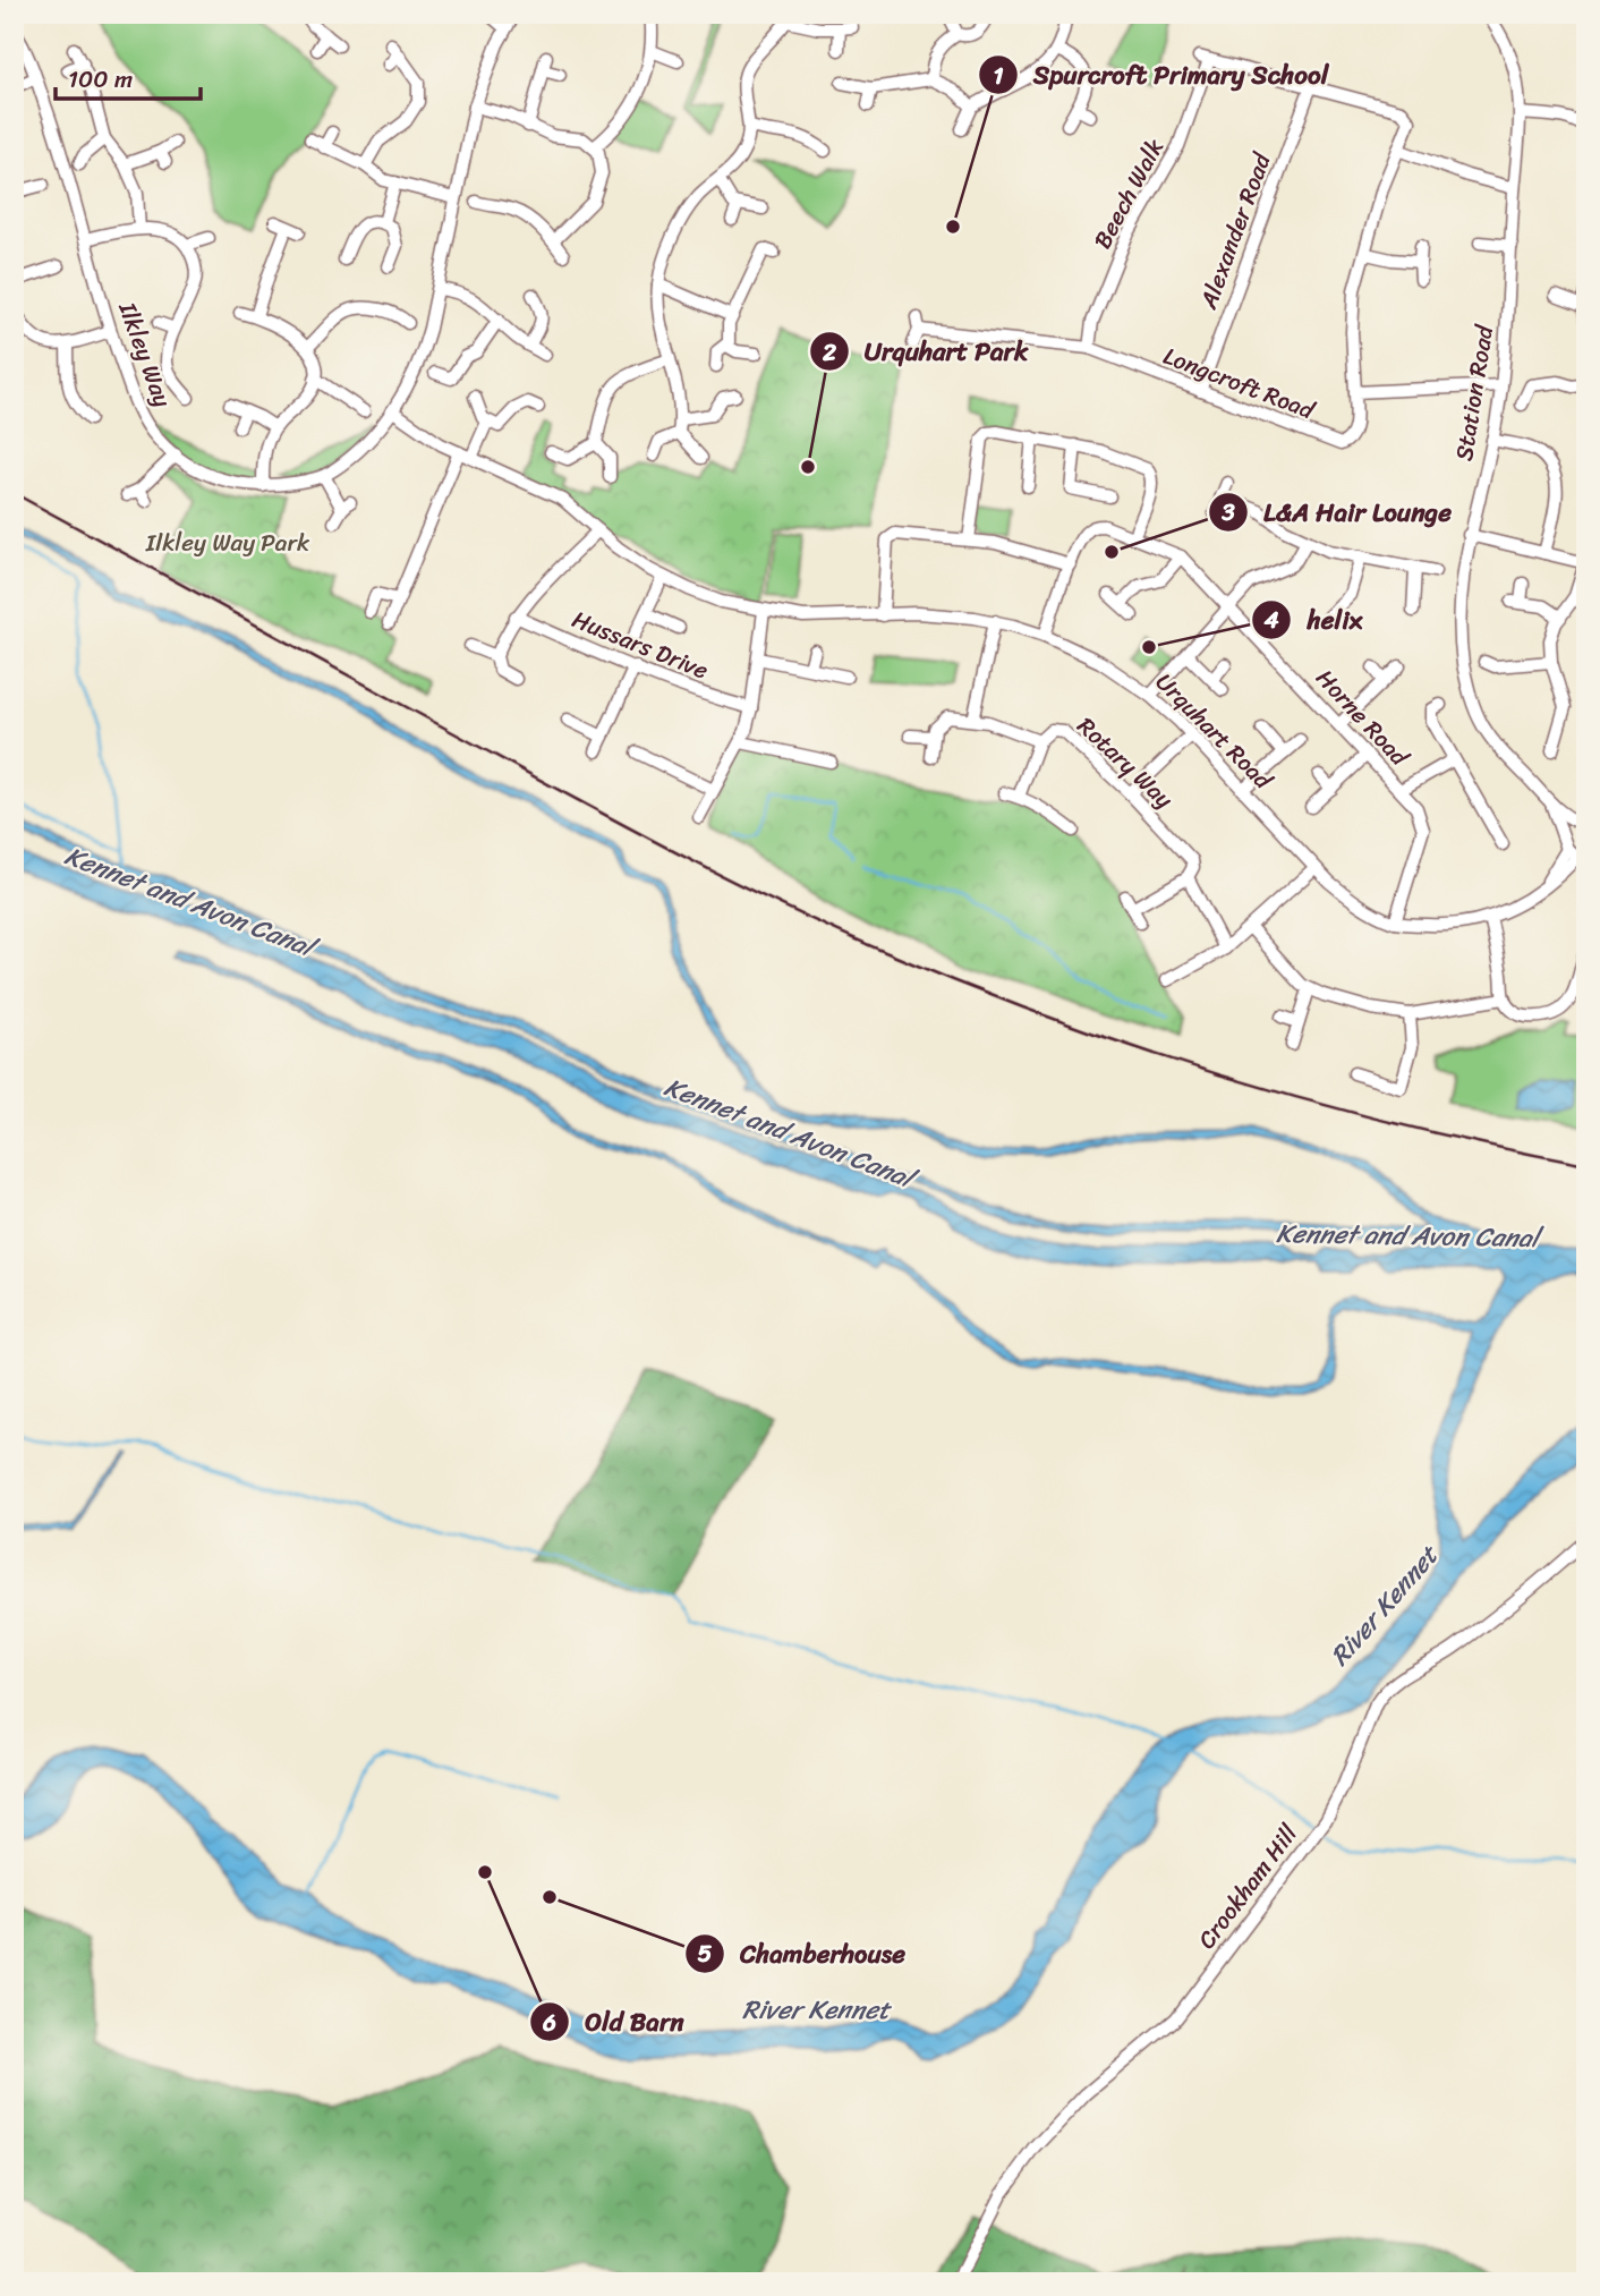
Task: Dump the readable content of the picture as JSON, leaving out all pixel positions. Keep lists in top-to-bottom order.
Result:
{
  "streets": {
    "street": [
      "Beech Walk",
      "Alexander Road",
      "Ilkley Way",
      "Longcroft Road",
      "Station Road",
      "Hussars Drive",
      "Horne Road",
      "Urquhart Road",
      "Rotary Way",
      "Crookham Hill"
    ]
  },
  "crossings": [
    ["Beech Walk", "Alexander Road"],
    ["Beech Walk", "Longcroft Road"],
    ["Alexander Road", "Longcroft Road"],
    ["Ilkley Way", "Urquhart Road"],
    ["Station Road", "Urquhart Road"],
    ["Horne Road", "Urquhart Road"]
  ],
  "water": ["Kennet and Avon Canal", "River Kennet"],
  "parks": ["Ilkley Way Park"],
  "places": [
    "Spurcroft Primary School",
    "Urquhart Park",
    "L&A Hair Lounge",
    "helix",
    "Old Barn",
    "Chamberhouse"
  ],
  "scale_bar": "100 m"
}
